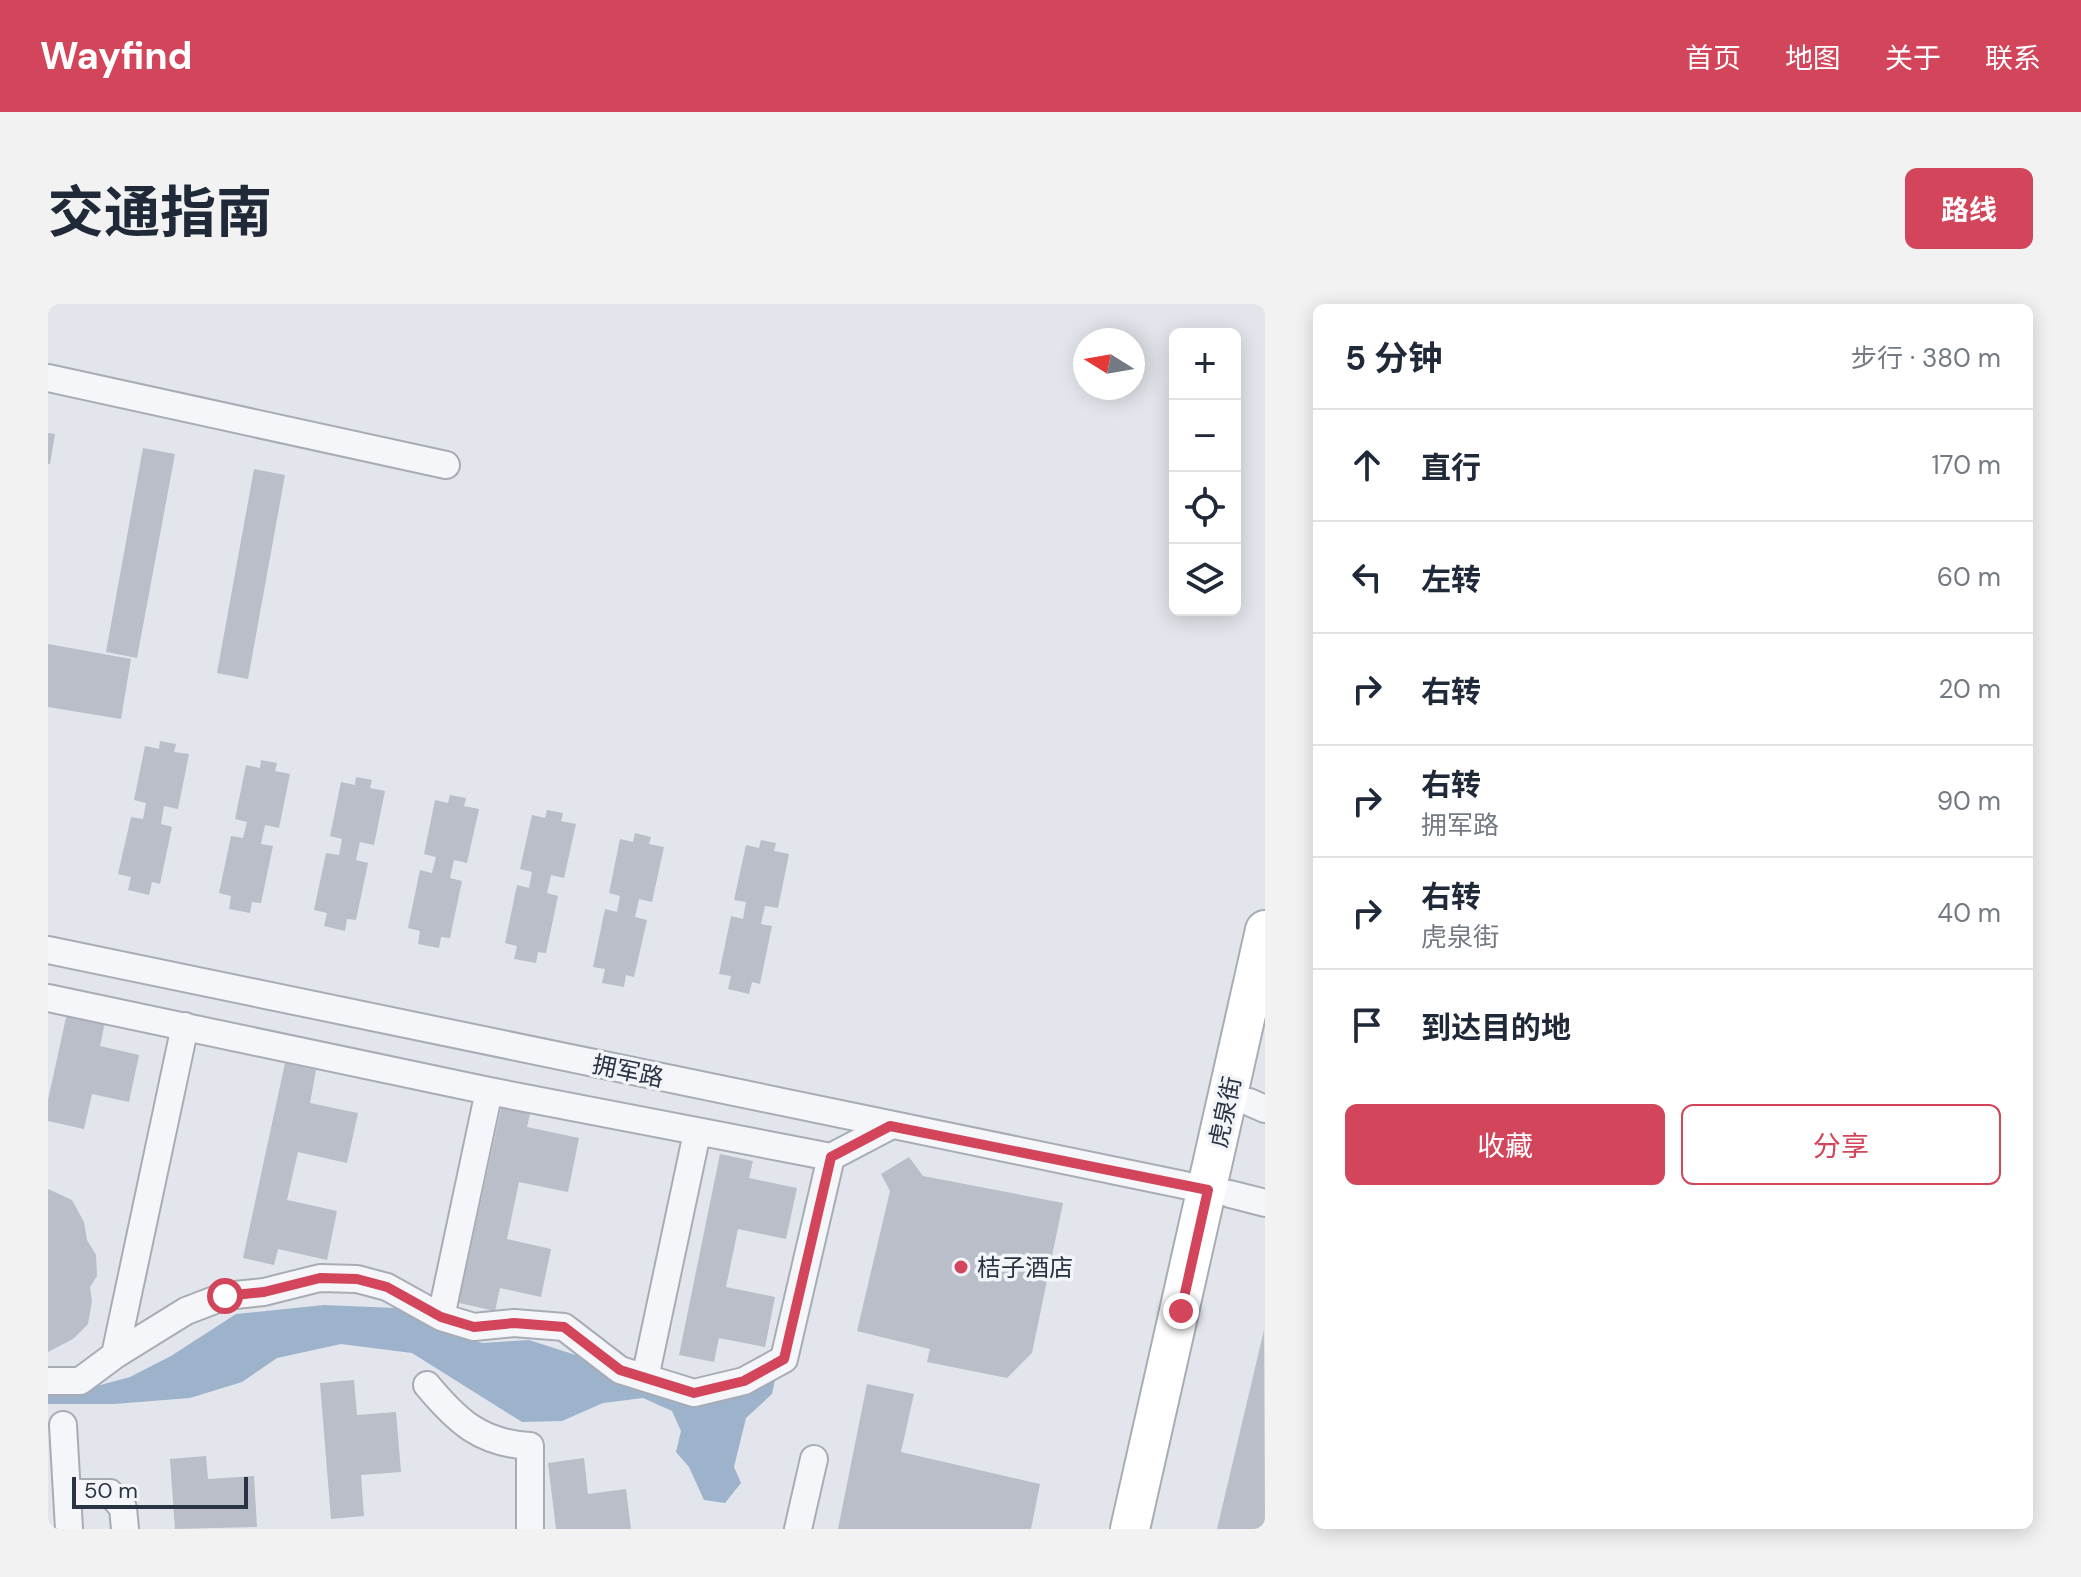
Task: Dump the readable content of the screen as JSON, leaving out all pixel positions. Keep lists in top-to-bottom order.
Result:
{
  "streets": {
    "main road": ["虎泉街"],
    "street": ["拥军路"]
  },
  "crossings": [
    ["拥军路", "虎泉街"]
  ],
  "places": ["桔子酒店"],
  "scale_bar": "50 m",
  "north": "left",
  "page": {
    "header": "Wayfind",
    "nav": [
      "首页",
      "地图",
      "关于",
      "联系"
    ],
    "title": "交通指南",
    "buttons": [
      "路线",
      ["收藏", "分享"]
    ],
    "heading": ["5 分钟", "步行 · 380 m"],
    "map_buttons": ["+", "−"],
    "list": [
      ["直行", "170 m"],
      ["左转", "60 m"],
      ["右转", "20 m"],
      ["右转", "拥军路", "90 m"],
      ["右转", "虎泉街", "40 m"],
      "到达目的地"
    ],
    "scale": "50 m"
  }
}
